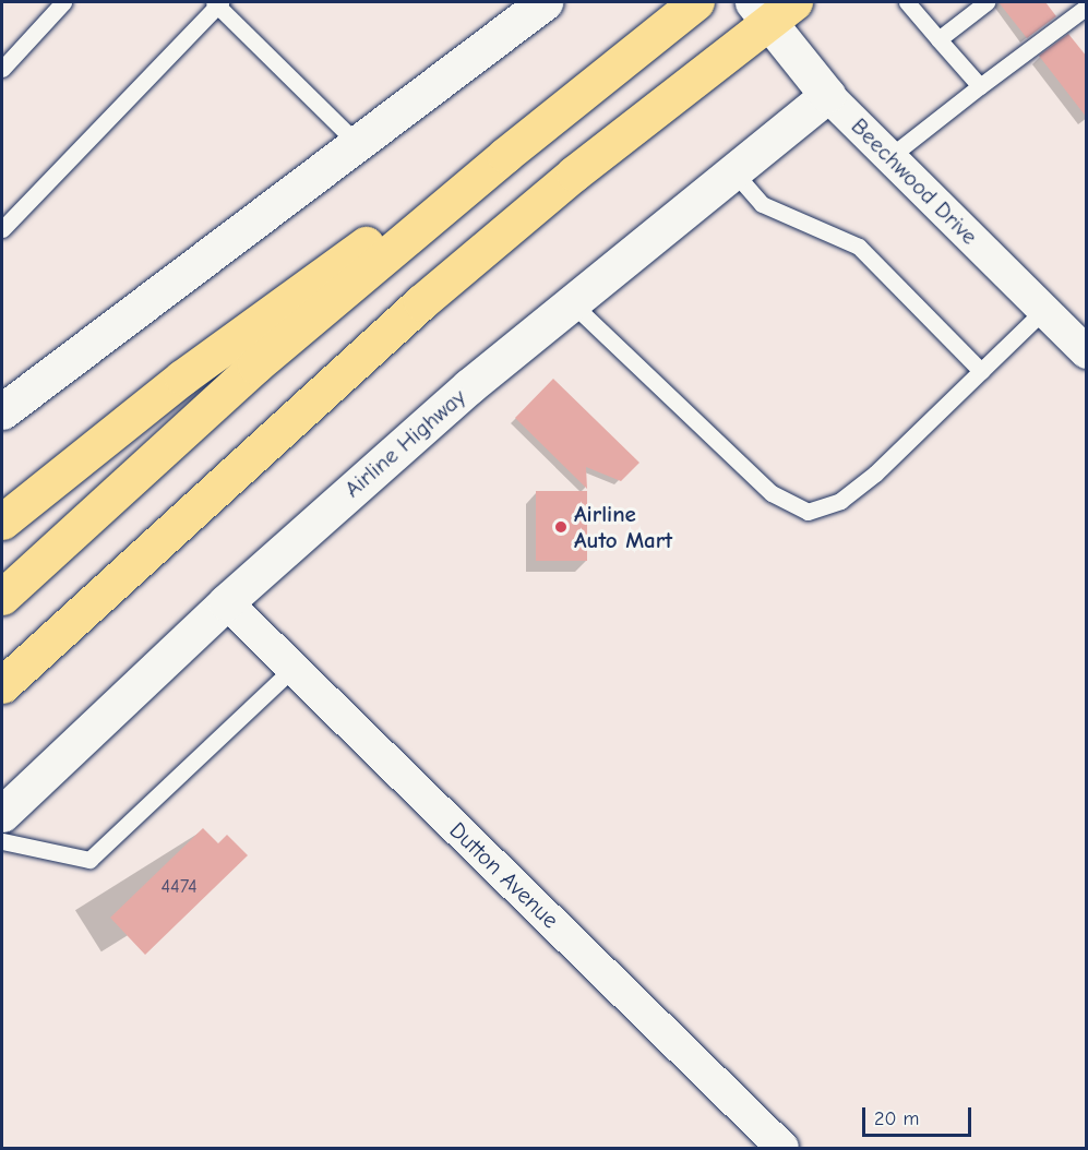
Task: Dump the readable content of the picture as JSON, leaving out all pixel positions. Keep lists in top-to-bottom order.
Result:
{
  "streets": {
    "street": ["Beechwood Drive", "Airline Highway", "Dutton Avenue"]
  },
  "crossings": [
    ["Beechwood Drive", "Airline Highway"],
    ["Airline Highway", "Dutton Avenue"]
  ],
  "places": ["Airline Auto Mart"],
  "house_numbers": ["4474"],
  "scale_bar": "20 m"
}
